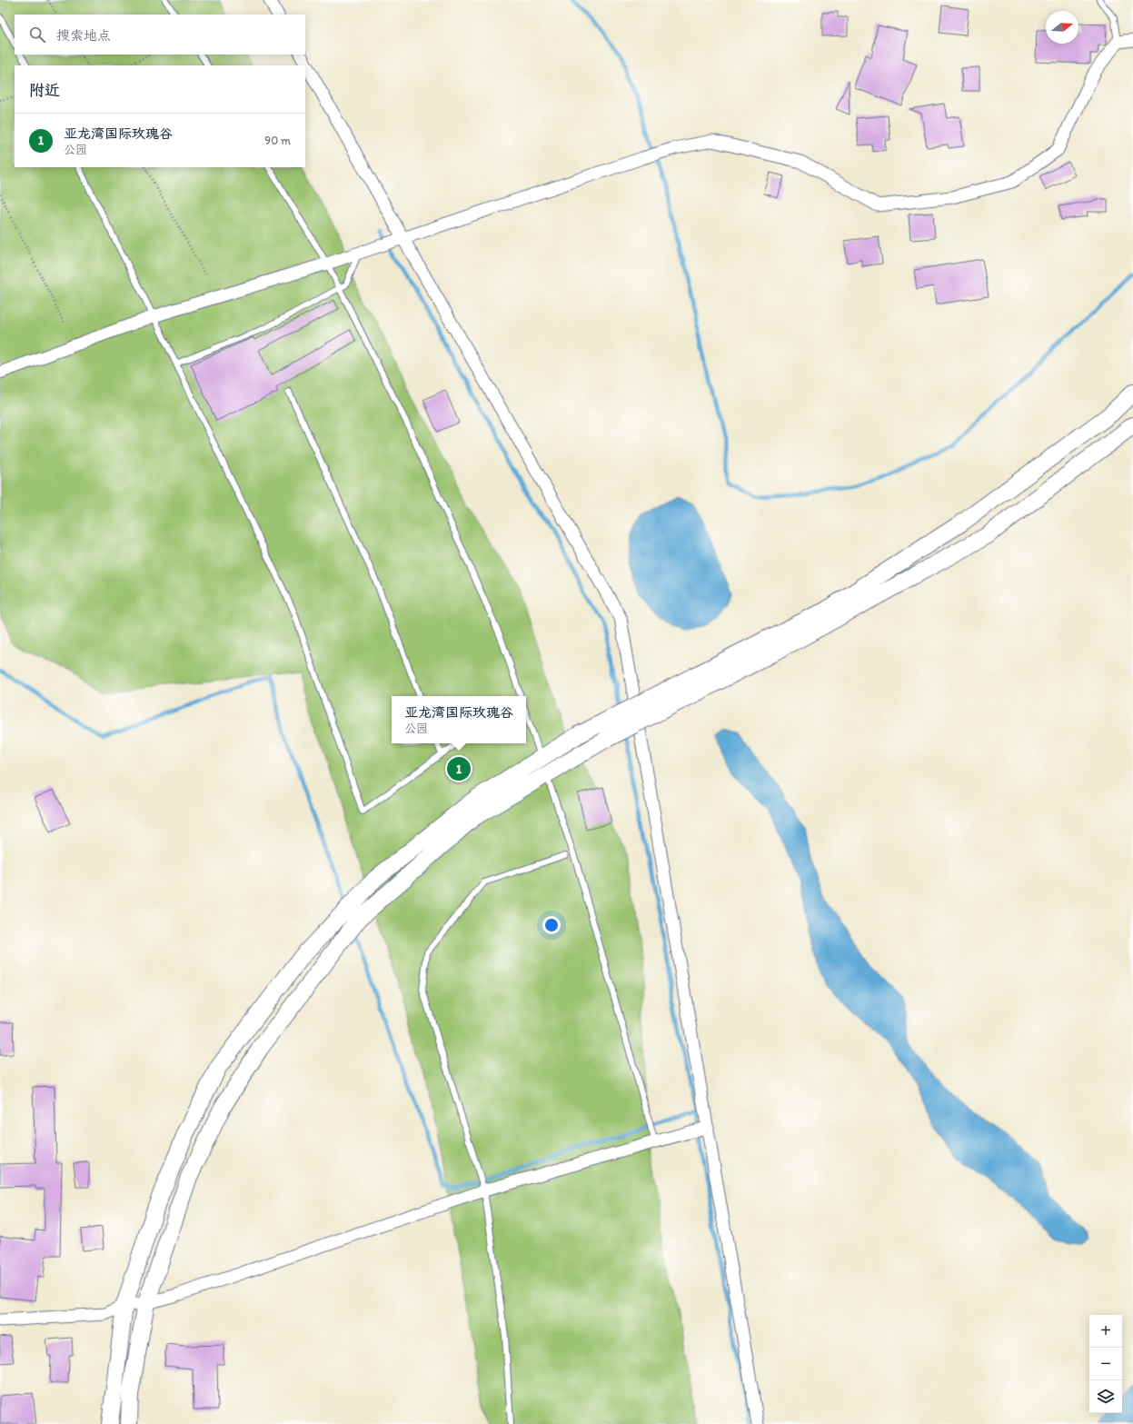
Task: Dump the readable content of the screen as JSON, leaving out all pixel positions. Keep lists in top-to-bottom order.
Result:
{
  "north": "right",
  "page": {
    "search": "搜索地点",
    "heading": "附近",
    "list": [
      {
        "mark": "1",
        "name": "亚龙湾国际玫瑰谷",
        "note": "公园",
        "value": "90 m"
      }
    ],
    "popup": ["亚龙湾国际玫瑰谷", "公园"],
    "pins": "1",
    "map_buttons": ["+", "−"]
  }
}
